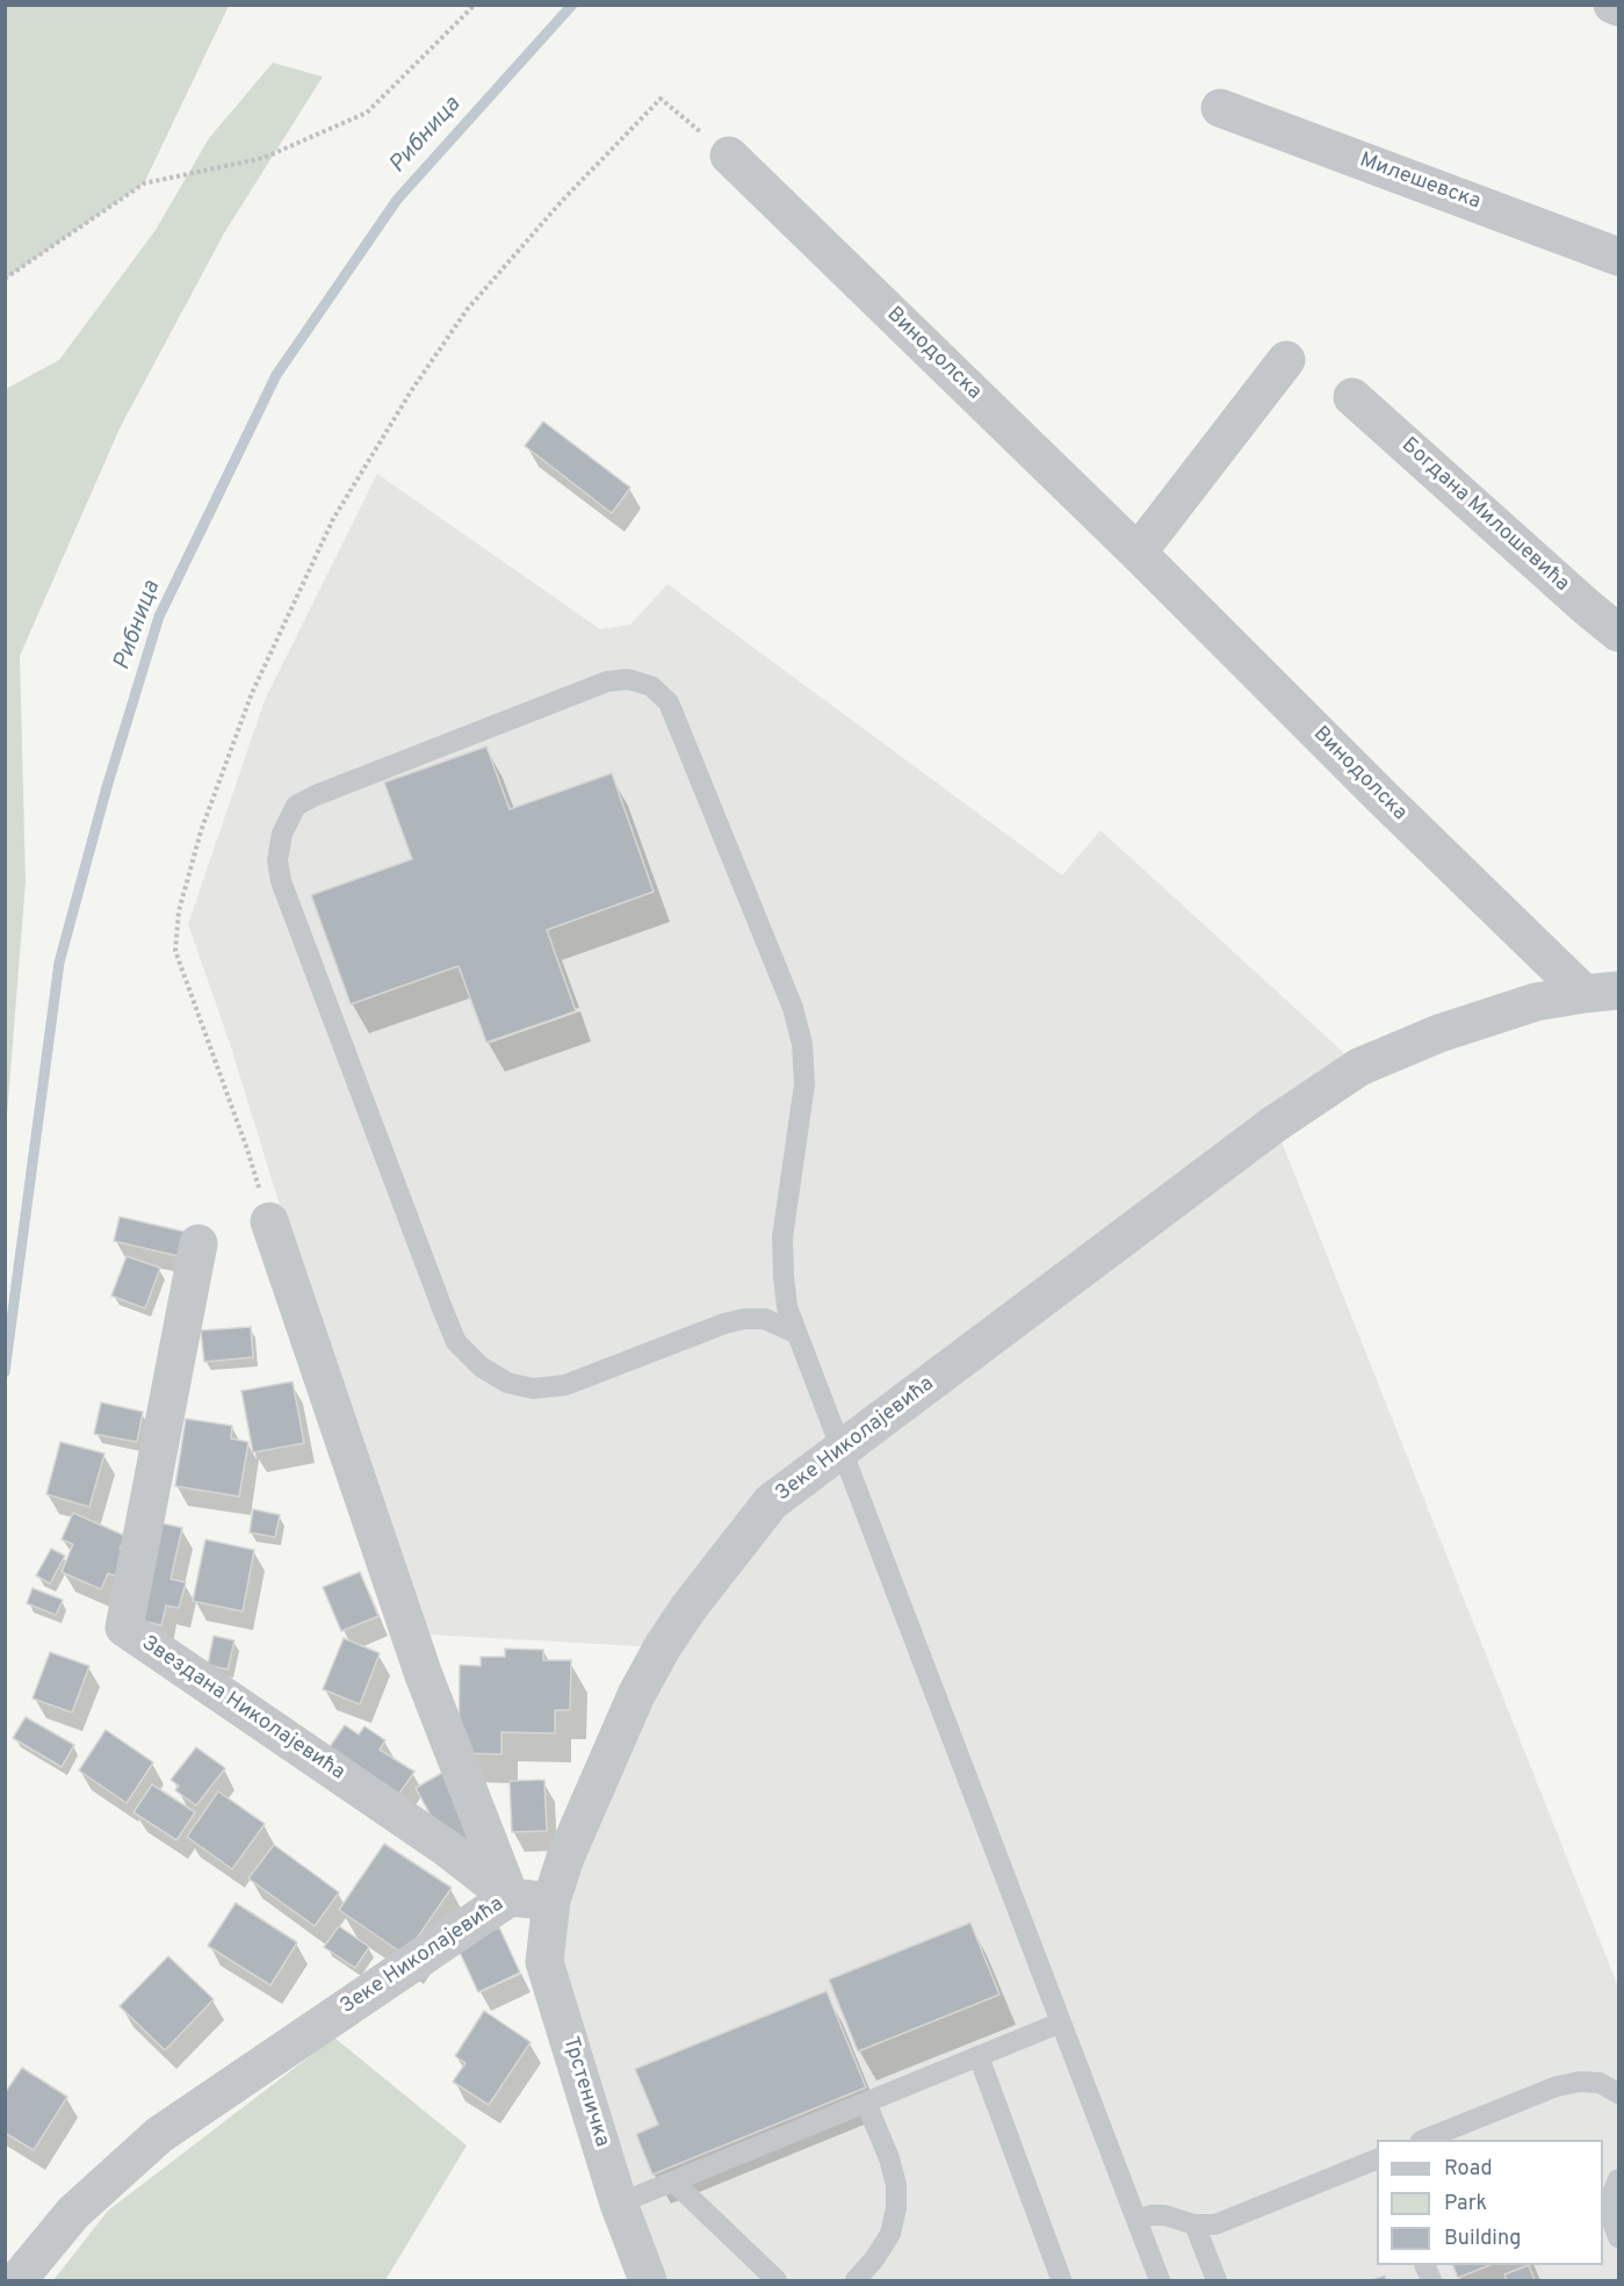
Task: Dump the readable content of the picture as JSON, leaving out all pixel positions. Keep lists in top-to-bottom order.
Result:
{
  "streets": {
    "street": [
      "Милешевска",
      "Винодолска",
      "Богдана Милошевића",
      "Зеке Николајевића",
      "Звездана Николајевића",
      "Трстеничка"
    ]
  },
  "crossings": [
    ["Винодолска", "Зеке Николајевића"],
    ["Зеке Николајевића", "Звездана Николајевића"],
    ["Зеке Николајевића", "Трстеничка"],
    ["Звездана Николајевића", "Трстеничка"]
  ],
  "water": ["Рибница"],
  "legend": ["Road", "Park", "Building"]
}
